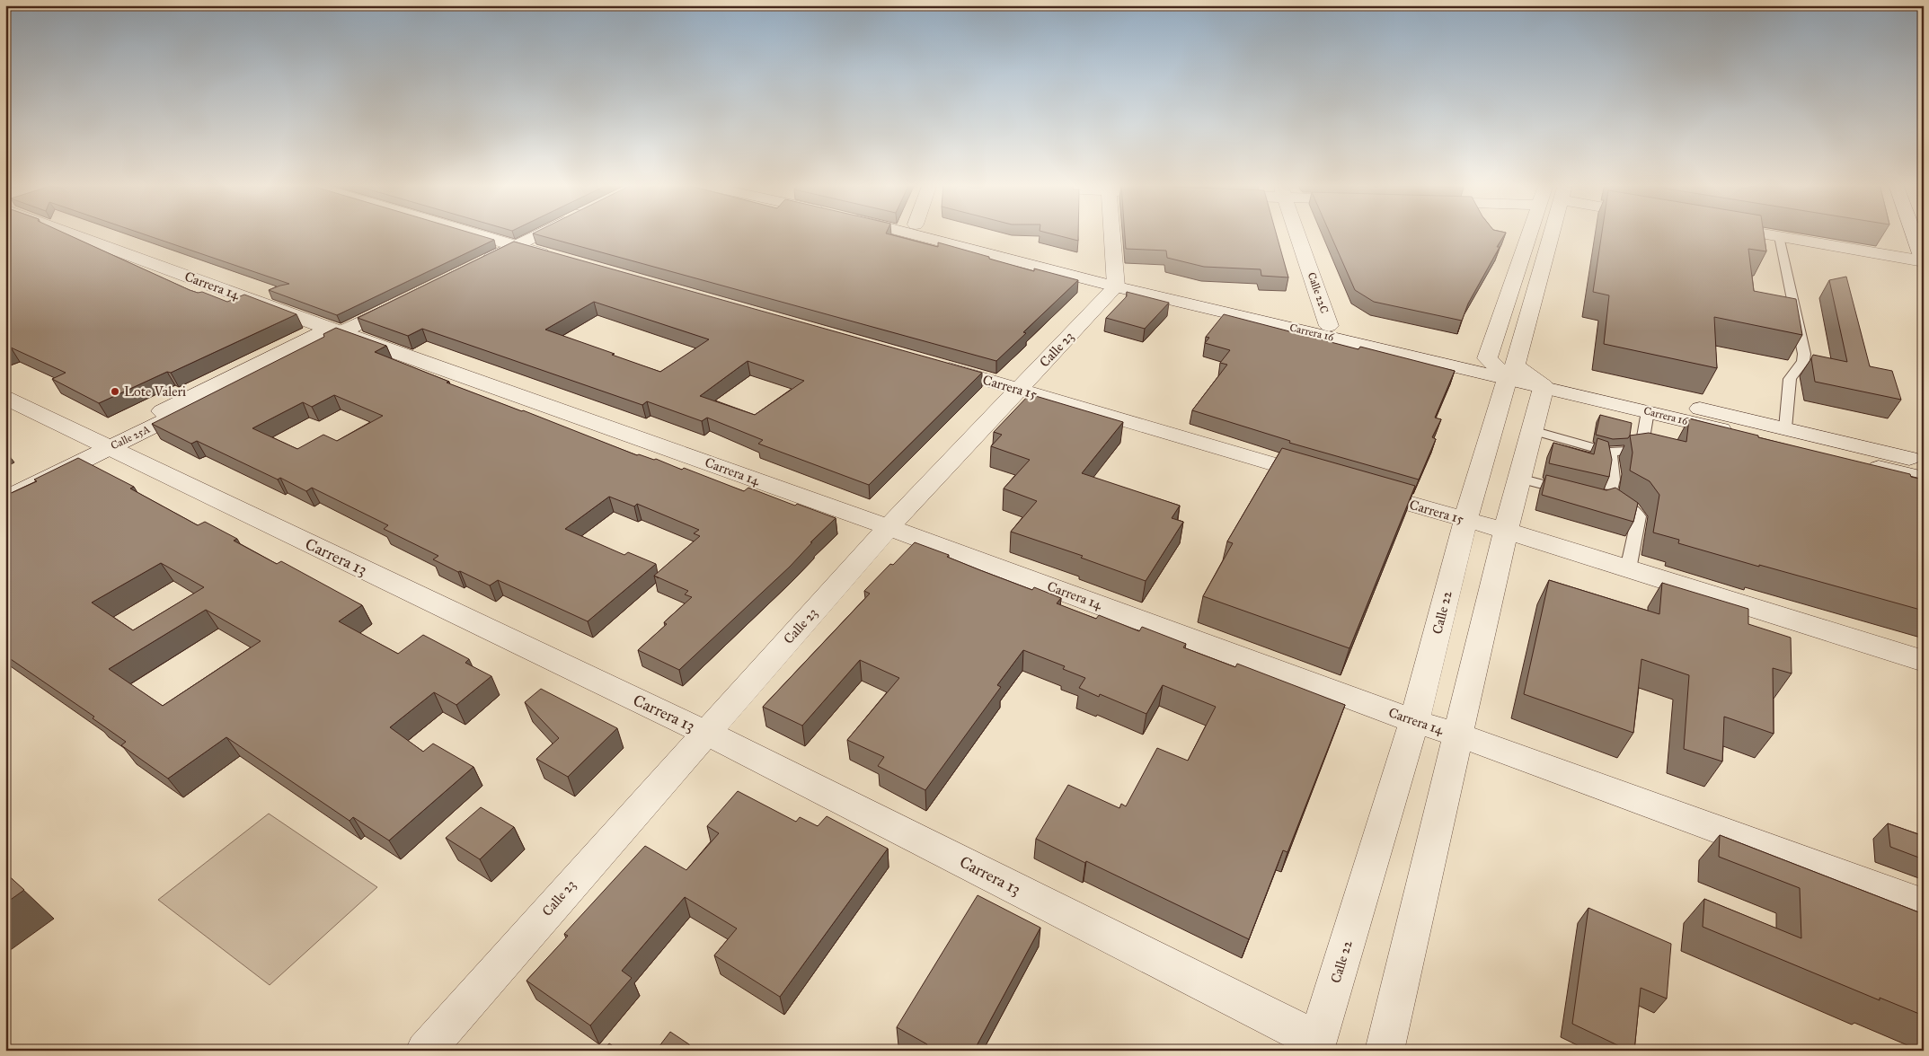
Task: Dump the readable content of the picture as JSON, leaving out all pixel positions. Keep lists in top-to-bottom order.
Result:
{
  "streets": {
    "street": [
      "Carrera 14",
      "Calle 22C",
      "Carrera 16",
      "Calle 23",
      "Carrera 15",
      "Calle 25A",
      "Carrera 13",
      "Calle 22"
    ]
  },
  "crossings": [
    ["Carrera 14", "Calle 23"],
    ["Carrera 14", "Calle 25A"],
    ["Carrera 14", "Calle 22"],
    ["Calle 22C", "Carrera 16"],
    ["Carrera 16", "Calle 23"],
    ["Carrera 16", "Calle 22"],
    ["Calle 23", "Carrera 15"],
    ["Calle 23", "Carrera 13"],
    ["Carrera 15", "Calle 22"],
    ["Calle 25A", "Carrera 13"],
    ["Carrera 13", "Calle 22"]
  ],
  "places": ["Lote Valeri"]
}
